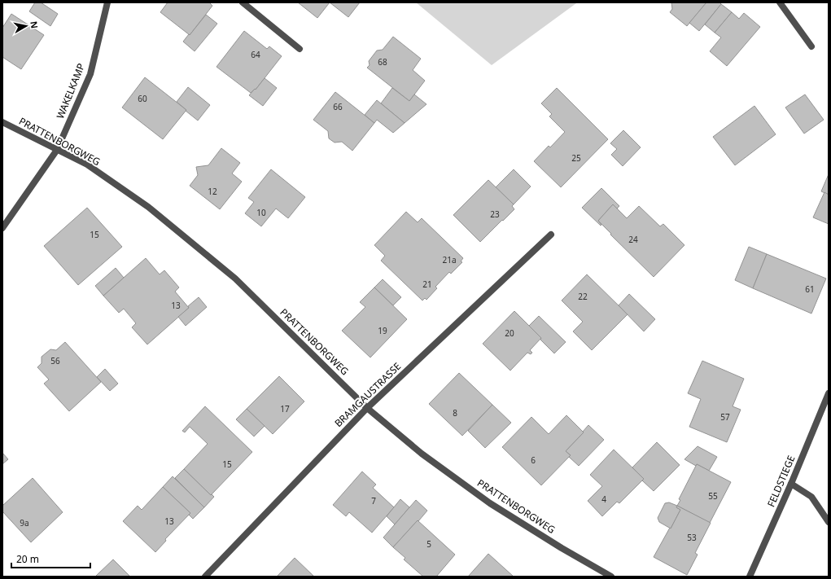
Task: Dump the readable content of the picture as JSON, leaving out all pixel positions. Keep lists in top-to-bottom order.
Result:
{
  "streets": {
    "street": [
      "WAKELKAMP",
      "PRATTENBORGWEG",
      "BRAMGAUSTRASSE",
      "FELDSTIEGE"
    ]
  },
  "crossings": [
    ["WAKELKAMP", "PRATTENBORGWEG"],
    ["PRATTENBORGWEG", "BRAMGAUSTRASSE"]
  ],
  "house_numbers": [
    "64",
    "68",
    "60",
    "66",
    "25",
    "12",
    "10",
    "23",
    "15",
    "24",
    "21a",
    "21",
    "61",
    "22",
    "13",
    "19",
    "20",
    "56",
    "17",
    "8",
    "57",
    "6",
    "15",
    "55",
    "4",
    "7",
    "13",
    "9a",
    "53",
    "5"
  ],
  "scale_bar": "20 m",
  "north": "right"
}
